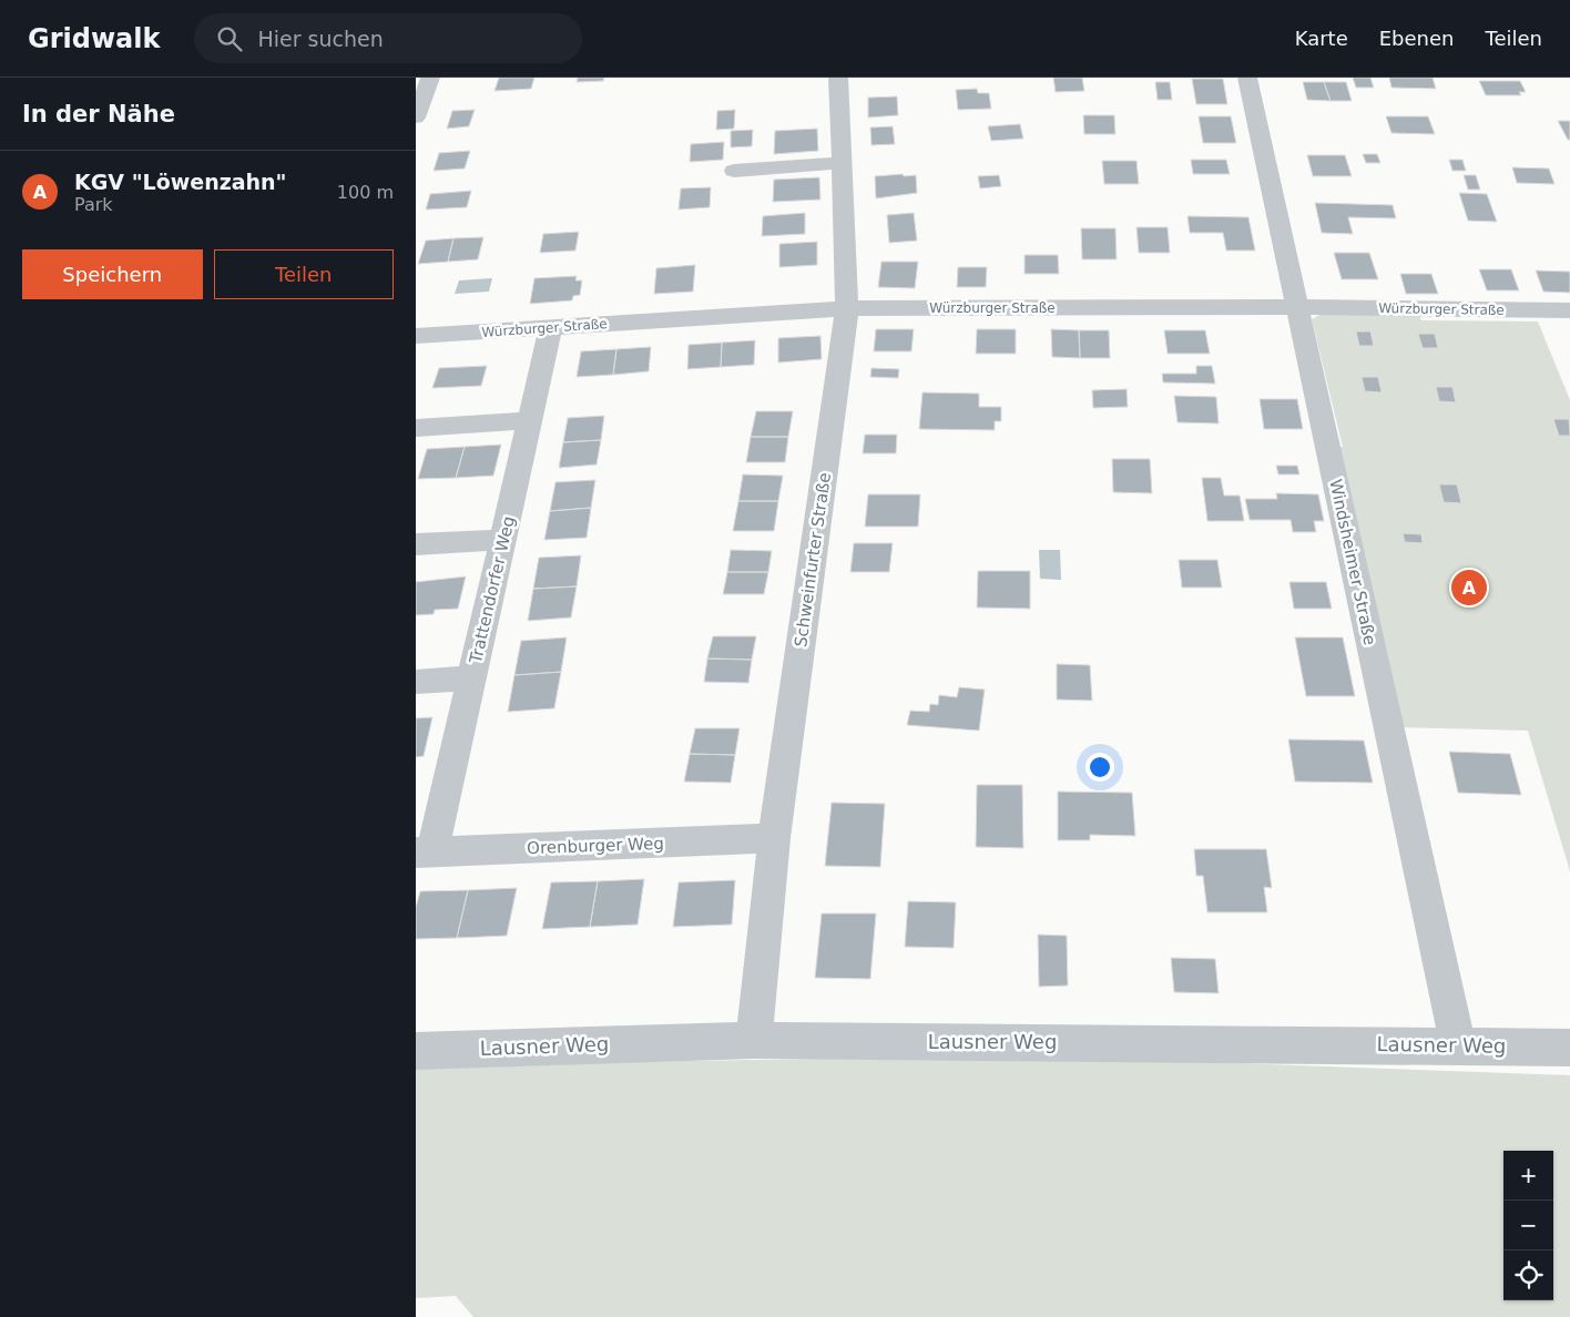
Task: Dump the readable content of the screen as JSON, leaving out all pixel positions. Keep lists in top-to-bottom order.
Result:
{
  "streets": {
    "street": [
      "Würzburger Straße",
      "Schweinfurter Straße",
      "Windsheimer Straße",
      "Trattendorfer Weg",
      "Orenburger Weg",
      "Lausner Weg"
    ]
  },
  "crossings": [
    ["Würzburger Straße", "Schweinfurter Straße"],
    ["Würzburger Straße", "Windsheimer Straße"],
    ["Würzburger Straße", "Trattendorfer Weg"],
    ["Schweinfurter Straße", "Orenburger Weg"],
    ["Schweinfurter Straße", "Lausner Weg"],
    ["Windsheimer Straße", "Lausner Weg"],
    ["Trattendorfer Weg", "Orenburger Weg"]
  ],
  "page": {
    "header": "Gridwalk",
    "search": "Hier suchen",
    "nav": ["Karte", "Ebenen", "Teilen"],
    "heading": "In der Nähe",
    "list": [
      {
        "mark": "A",
        "name": "KGV \"Löwenzahn\"",
        "note": "Park",
        "value": "100 m"
      }
    ],
    "buttons": ["Speichern", "Teilen"],
    "pins": "A",
    "map_buttons": ["+", "−"]
  }
}
